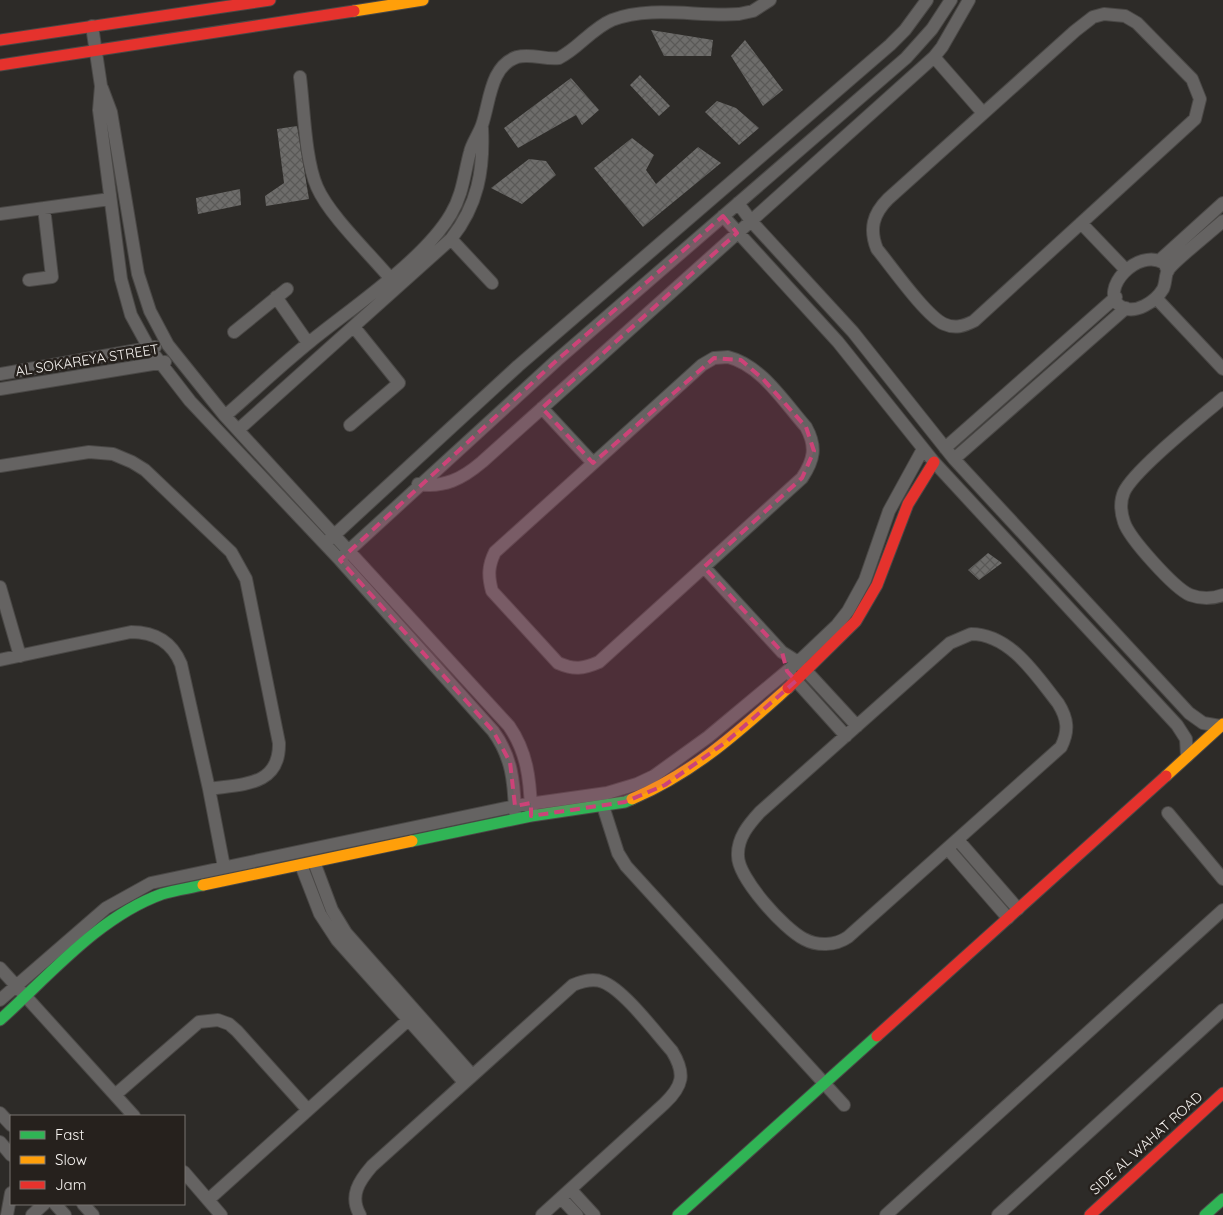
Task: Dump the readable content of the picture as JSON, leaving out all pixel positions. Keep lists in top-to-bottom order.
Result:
{
  "streets": {
    "main road": ["SIDE AL WAHAT ROAD"],
    "street": ["AL SOKAREYA STREET"]
  },
  "legend": ["Fast", "Slow", "Jam"]
}
